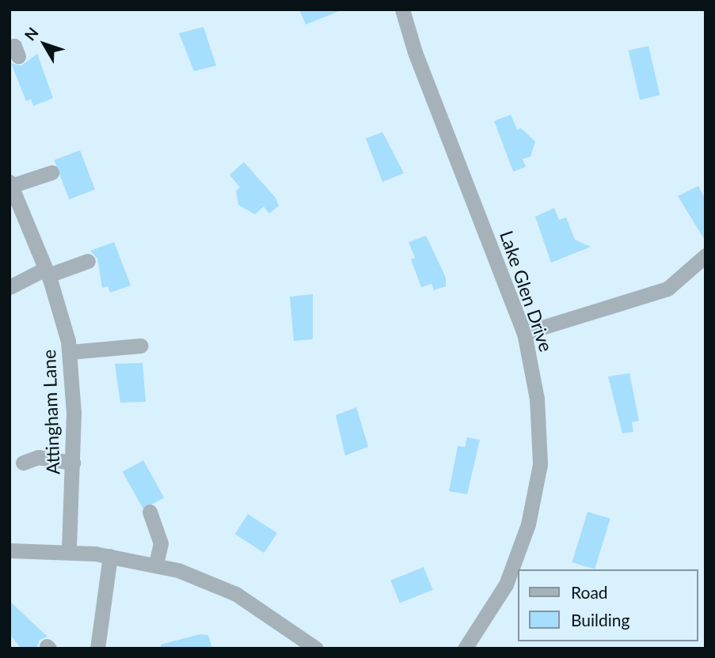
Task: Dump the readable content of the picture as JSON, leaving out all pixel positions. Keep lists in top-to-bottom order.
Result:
{
  "streets": {
    "street": ["Lake Glen Drive", "Attingham Lane"]
  },
  "legend": ["Road", "Building"],
  "north": "top left"
}
